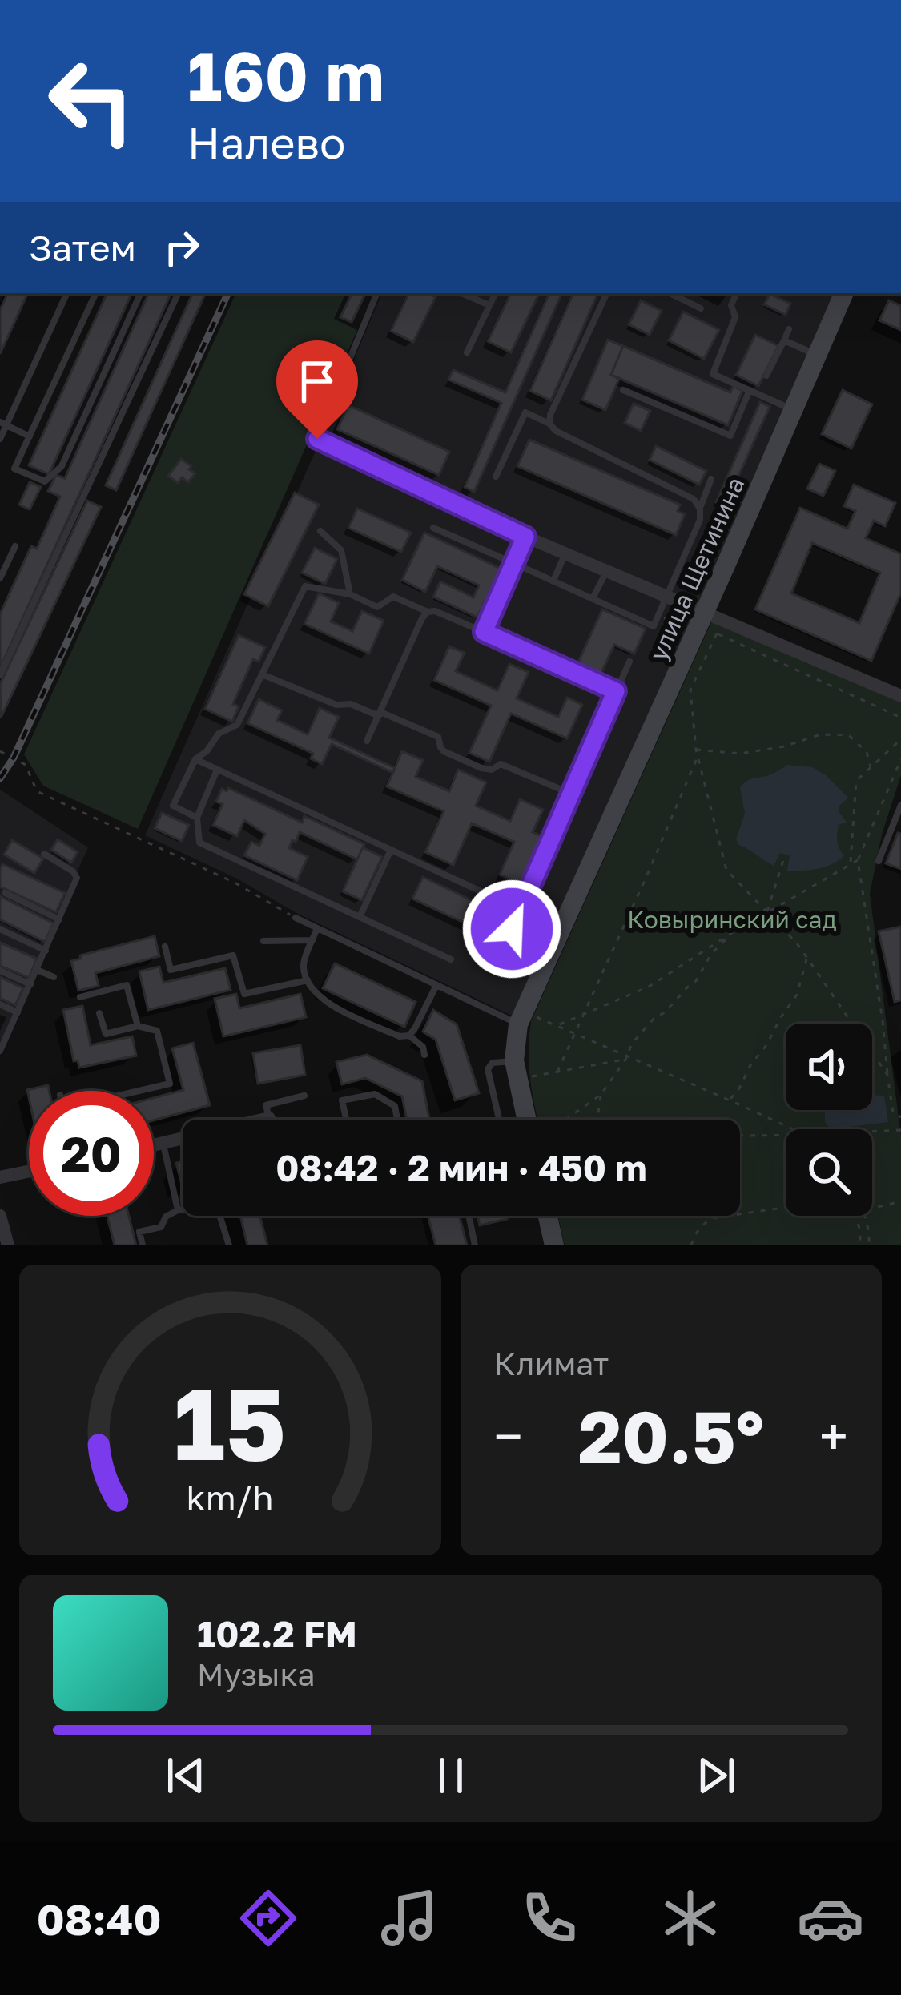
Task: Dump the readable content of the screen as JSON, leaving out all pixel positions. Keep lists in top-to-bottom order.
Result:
{
  "streets": {
    "street": ["улица Щетинина"]
  },
  "parks": ["Ковыринский сад"],
  "page": {
    "turn": ["160 m", "Налево"],
    "then": "Затем",
    "limit": "20",
    "trip": "08:42 · 2 мин · 450 m",
    "tile": "Климат",
    "heat": ["−", "20.5°", "+"],
    "song": ["102.2 FM", "Музыка"],
    "tabs": "08:40",
    "gauge": ["15", "km/h"]
  }
}
